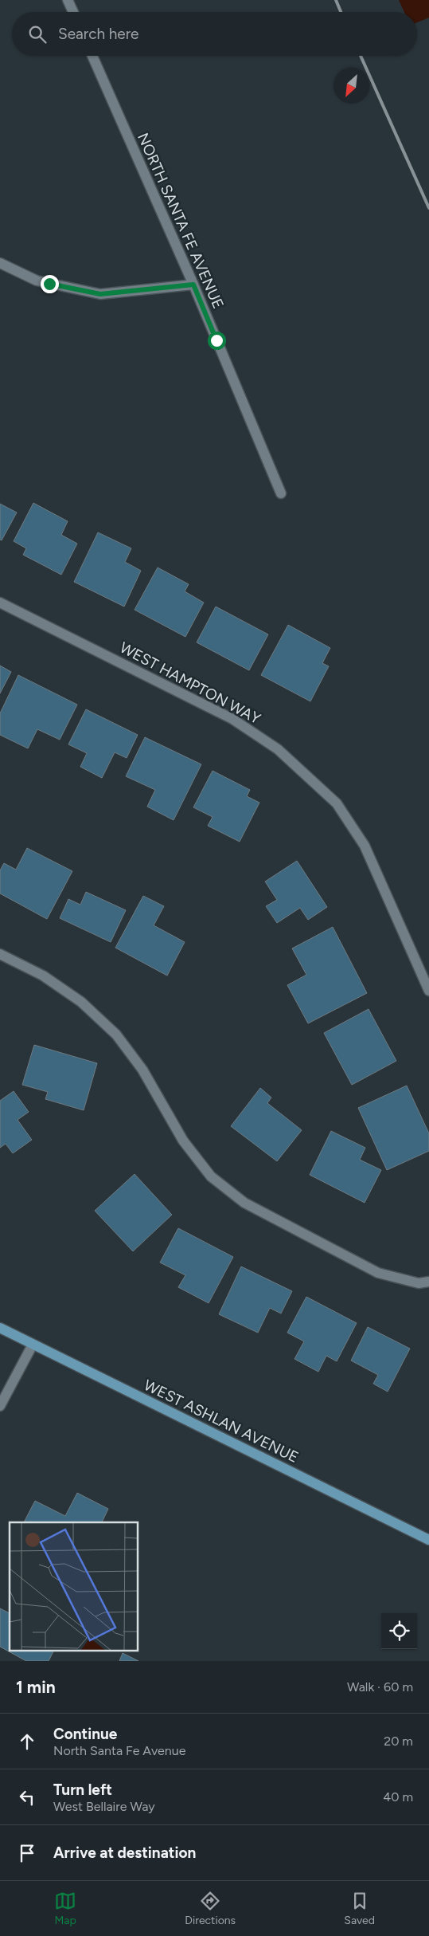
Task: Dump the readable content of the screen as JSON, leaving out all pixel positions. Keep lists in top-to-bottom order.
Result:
{
  "streets": {
    "main road": ["WEST ASHLAN AVENUE"],
    "street": ["NORTH SANTA FE AVENUE", "WEST HAMPTON WAY"]
  },
  "north": "bottom left",
  "page": {
    "search": "Search here",
    "heading": ["1 min", "Walk · 60 m"],
    "list": [
      ["Continue", "North Santa Fe Avenue", "20 m"],
      ["Turn left", "West Bellaire Way", "40 m"],
      "Arrive at destination"
    ],
    "nav": ["Map", "Directions", "Saved"]
  }
}
